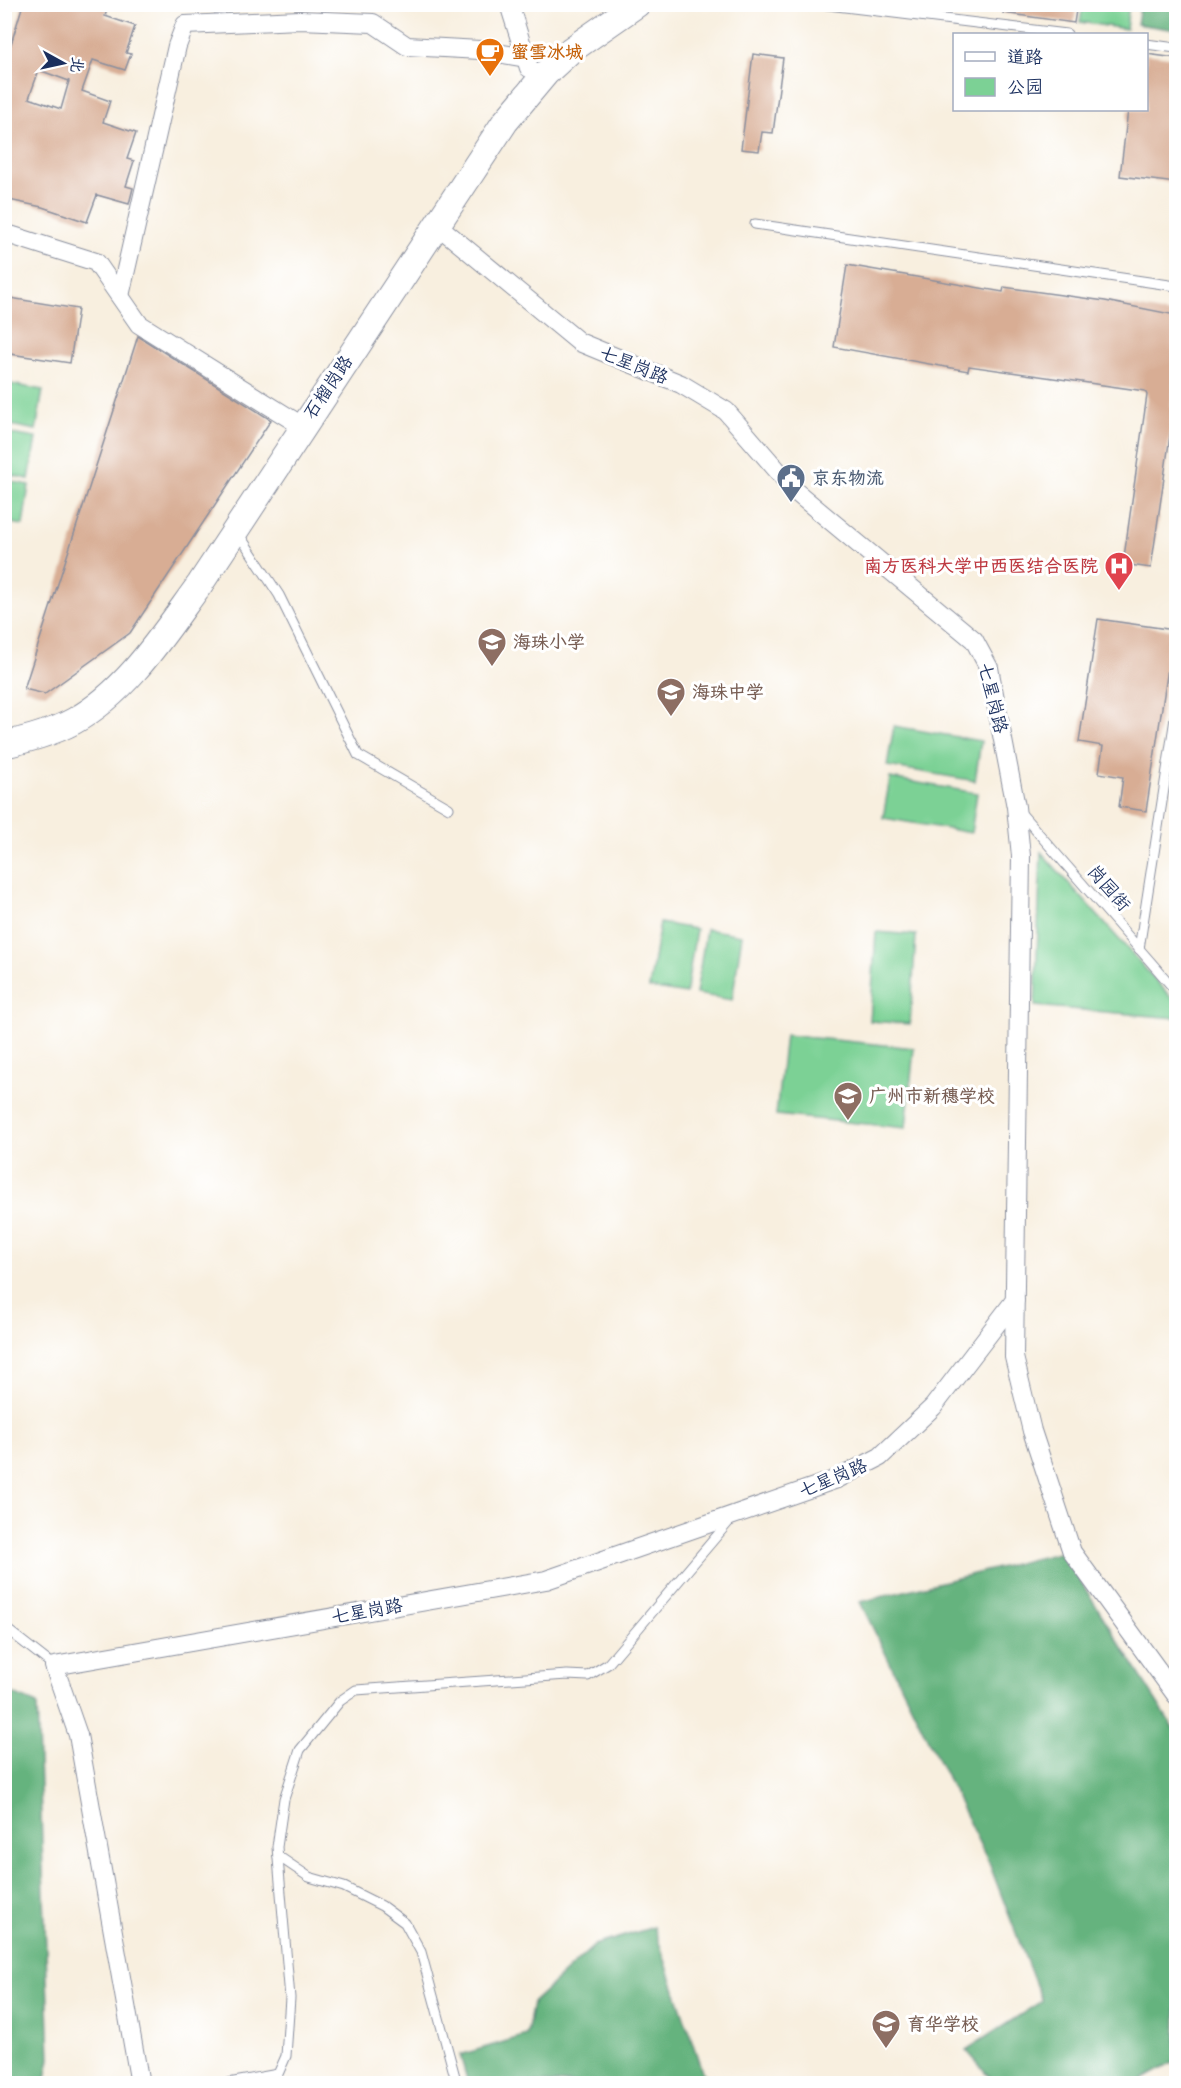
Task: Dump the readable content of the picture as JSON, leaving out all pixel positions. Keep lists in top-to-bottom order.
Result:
{
  "streets": {
    "main road": ["石榴岗路"],
    "street": ["七星岗路"],
    "lane": ["岗园街"]
  },
  "crossings": [
    ["七星岗路", "石榴岗路"],
    ["七星岗路", "岗园街"]
  ],
  "places": {
    "cafe": ["蜜雪冰城"],
    "public building": ["京东物流"],
    "hospital": ["南方医科大学中西医结合医院"],
    "school or university": [
      "海珠小学",
      "海珠中学",
      "广州市新穗学校",
      "育华学校"
    ]
  },
  "legend": ["道路", "公园"],
  "north": "right"
}
